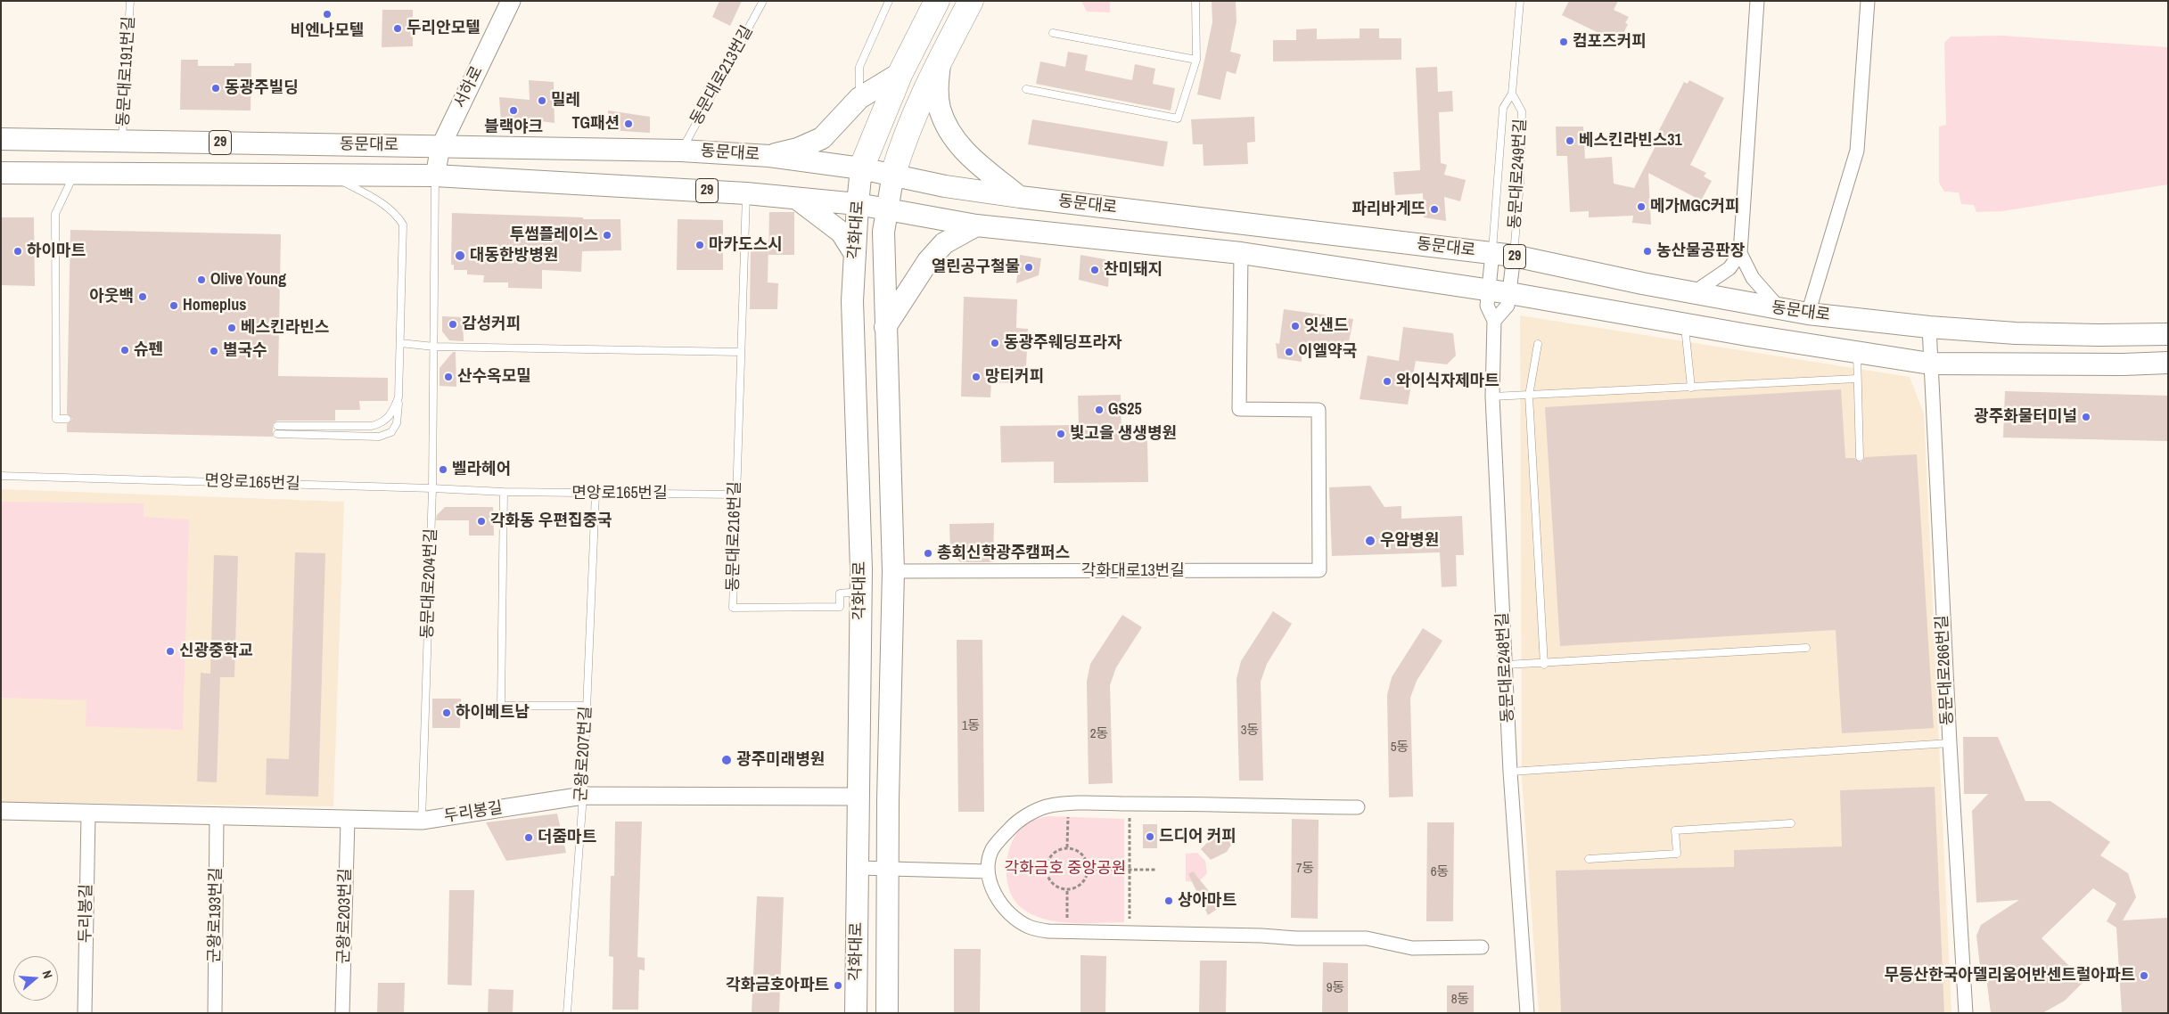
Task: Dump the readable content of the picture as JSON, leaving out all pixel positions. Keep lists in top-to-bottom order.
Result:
{
  "streets": {
    "main road": [
      "서하로",
      "29",
      "동문대로",
      "각화대로"
    ],
    "street": [
      "각화대로13번길",
      "동문대로248번길",
      "동문대로266번길",
      "두리봉길",
      "군왕로193번길",
      "군왕로203번길"
    ],
    "lane": [
      "동문대로191번길",
      "동문대로213번길",
      "동문대로249번길",
      "면앙로165번길",
      "동문대로216번길",
      "동문대로204번길",
      "군왕로207번길"
    ]
  },
  "crossings": [
    ["동문대로191번길", "동문대로"],
    ["동문대로213번길", "동문대로"],
    ["서하로", "동문대로"],
    ["서하로", "동문대로204번길"],
    ["동문대로", "동문대로249번길"],
    ["동문대로", "각화대로"],
    ["동문대로", "동문대로216번길"],
    ["동문대로", "각화대로13번길"],
    ["동문대로", "동문대로204번길"],
    ["동문대로", "동문대로248번길"],
    ["동문대로", "동문대로266번길"],
    ["동문대로249번길", "동문대로248번길"],
    ["각화대로", "동문대로216번길"],
    ["각화대로", "각화대로13번길"],
    ["각화대로", "두리봉길"],
    ["면앙로165번길", "동문대로216번길"],
    ["면앙로165번길", "동문대로204번길"],
    ["면앙로165번길", "군왕로207번길"],
    ["동문대로204번길", "두리봉길"],
    ["군왕로207번길", "두리봉길"],
    ["두리봉길", "군왕로193번길"],
    ["두리봉길", "군왕로203번길"]
  ],
  "parks": ["각화금호 중앙공원"],
  "places": [
    "비엔나모텔",
    "두리안모텔",
    "컴포즈커피",
    "동광주빌딩",
    "밀레",
    "블랙야크",
    "TG패션",
    "베스킨라빈스31",
    "메가MGC커피",
    "파리바게뜨",
    "투썸플레이스",
    "마카도스시",
    "하이마트",
    "농산물공판장",
    "대동한방병원",
    "열린공구철물",
    "찬미돼지",
    "Olive Young",
    "아웃백",
    "Homeplus",
    "감성커피",
    "잇샌드",
    "베스킨라빈스",
    "동광주웨딩프라자",
    "슈펜",
    "별국수",
    "이엘약국",
    "산수옥모밀",
    "망티커피",
    "와이식자제마트",
    "GS25",
    "광주화물터미널",
    "빛고을 생생병원",
    "벨라헤어",
    "각화동 우편집중국",
    "우암병원",
    "총회신학광주캠퍼스",
    "신광중학교",
    "하이베트남",
    "광주미래병원",
    "드디어 커피",
    "더줌마트",
    "상아마트",
    "무등산한국아델리움어반센트럴아파트",
    "각화금호아파트"
  ],
  "house_numbers": [
    "1동",
    "3동",
    "2동",
    "5동",
    "7동",
    "6동",
    "9동",
    "8동"
  ],
  "north": "right"
}
